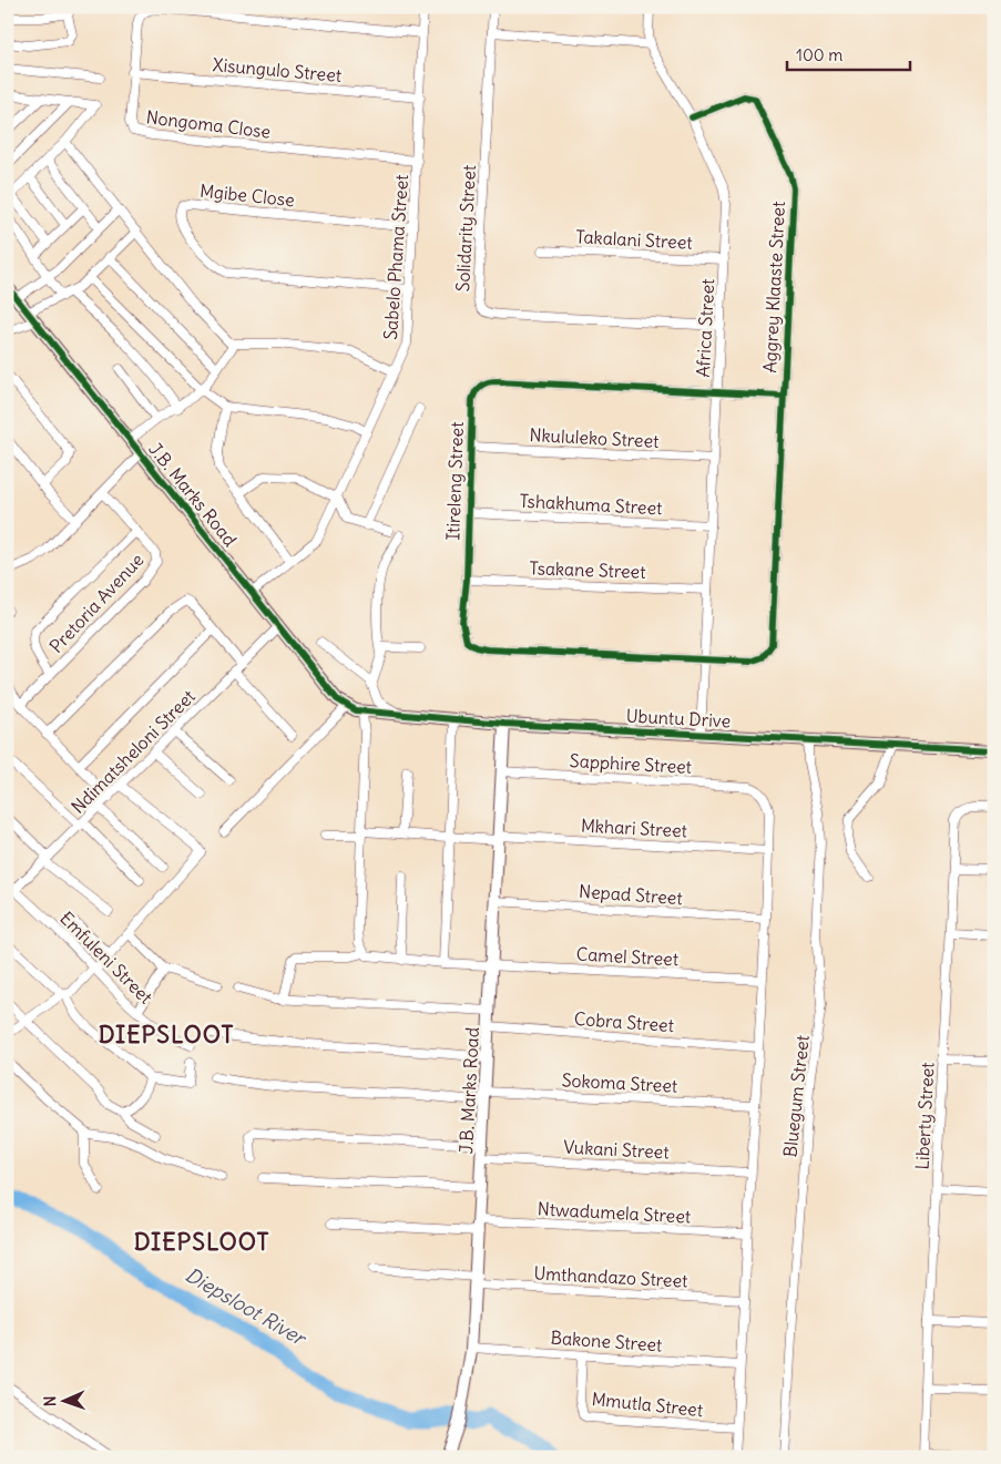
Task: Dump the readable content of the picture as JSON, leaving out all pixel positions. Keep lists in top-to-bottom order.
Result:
{
  "streets": {
    "street": [
      "Xisungulo Street",
      "Nongoma Close",
      "Mgibe Close",
      "Solidarity Street",
      "Takalani Street",
      "Sabelo Phama Street",
      "Aggrey Klaaste Street",
      "Africa Street",
      "Nkululeko Street",
      "Itireleng Street",
      "J.B. Marks Road",
      "Tshakhuma Street",
      "Tsakane Street",
      "Pretoria Avenue",
      "Ubuntu Drive",
      "Ndimatsheloni Street",
      "Sapphire Street",
      "Mkhari Street",
      "Nepad Street",
      "Camel Street",
      "Emfuleni Street",
      "Cobra Street",
      "Sokoma Street",
      "Bluegum Street",
      "Liberty Street",
      "Vukani Street",
      "Ntwadumela Street",
      "Umthandazo Street",
      "Bakone Street",
      "Mmutla Street"
    ]
  },
  "crossings": [
    ["Xisungulo Street", "Nongoma Close"],
    ["Xisungulo Street", "Sabelo Phama Street"],
    ["Nongoma Close", "Sabelo Phama Street"],
    ["Mgibe Close", "Sabelo Phama Street"],
    ["Solidarity Street", "Africa Street"],
    ["Takalani Street", "Africa Street"],
    ["Sabelo Phama Street", "J.B. Marks Road"],
    ["Aggrey Klaaste Street", "Africa Street"],
    ["Aggrey Klaaste Street", "Itireleng Street"],
    ["Africa Street", "Nkululeko Street"],
    ["Africa Street", "Itireleng Street"],
    ["Africa Street", "Tshakhuma Street"],
    ["Africa Street", "Tsakane Street"],
    ["Africa Street", "Ubuntu Drive"],
    ["Nkululeko Street", "Itireleng Street"],
    ["Itireleng Street", "Tshakhuma Street"],
    ["Itireleng Street", "Tsakane Street"],
    ["J.B. Marks Road", "Ubuntu Drive"],
    ["J.B. Marks Road", "Ndimatsheloni Street"],
    ["J.B. Marks Road", "Sapphire Street"],
    ["J.B. Marks Road", "Mkhari Street"],
    ["J.B. Marks Road", "Nepad Street"],
    ["J.B. Marks Road", "Camel Street"],
    ["J.B. Marks Road", "Cobra Street"],
    ["J.B. Marks Road", "Sokoma Street"],
    ["J.B. Marks Road", "Vukani Street"],
    ["J.B. Marks Road", "Ntwadumela Street"],
    ["J.B. Marks Road", "Umthandazo Street"],
    ["J.B. Marks Road", "Bakone Street"],
    ["Ubuntu Drive", "Bluegum Street"],
    ["Ndimatsheloni Street", "Emfuleni Street"],
    ["Sapphire Street", "Mkhari Street"],
    ["Bakone Street", "Mmutla Street"]
  ],
  "districts": ["DIEPSLOOT", "DIEPSLOOT"],
  "water": ["Diepsloot River"],
  "scale_bar": "100 m",
  "north": "left"
}
